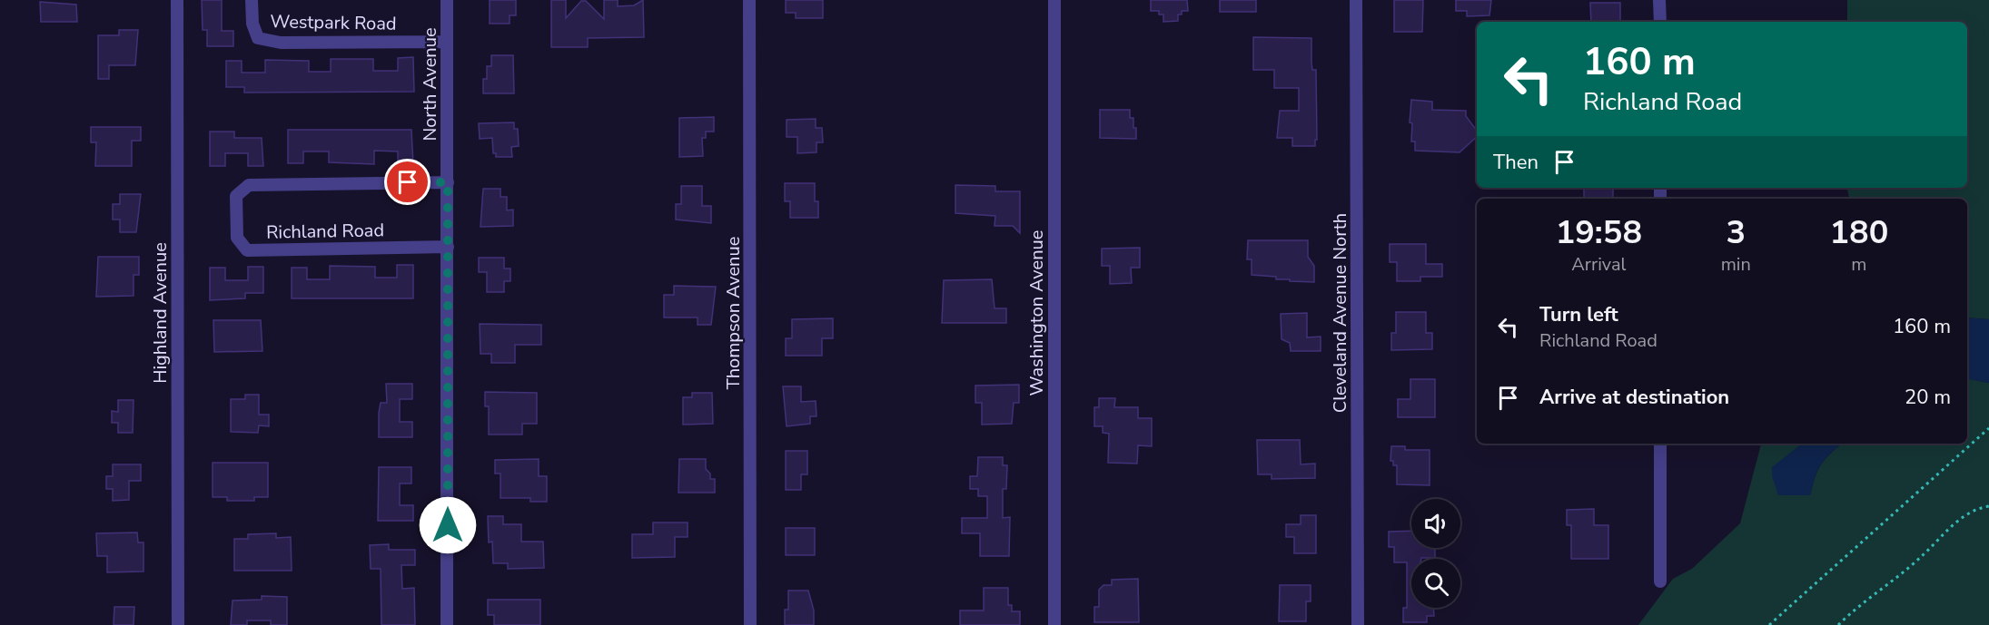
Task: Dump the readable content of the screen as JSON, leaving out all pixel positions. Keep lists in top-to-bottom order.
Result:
{
  "streets": {
    "street": [
      "Westpark Road",
      "North Avenue",
      "Richland Road",
      "Highland Avenue",
      "Thompson Avenue",
      "Washington Avenue",
      "Cleveland Avenue North"
    ]
  },
  "crossings": [
    ["Westpark Road", "North Avenue"],
    ["North Avenue", "Richland Road"]
  ],
  "page": {
    "turn": ["160 m", "Richland Road"],
    "then": "Then",
    "eta": [
      "19:58",
      "Arrival",
      "3",
      "min",
      "180",
      "m"
    ],
    "list": [
      {
        "name": "Turn left",
        "note": "Richland Road",
        "value": "160 m"
      },
      {
        "name": "Arrive at destination",
        "value": "20 m"
      }
    ]
  }
}
